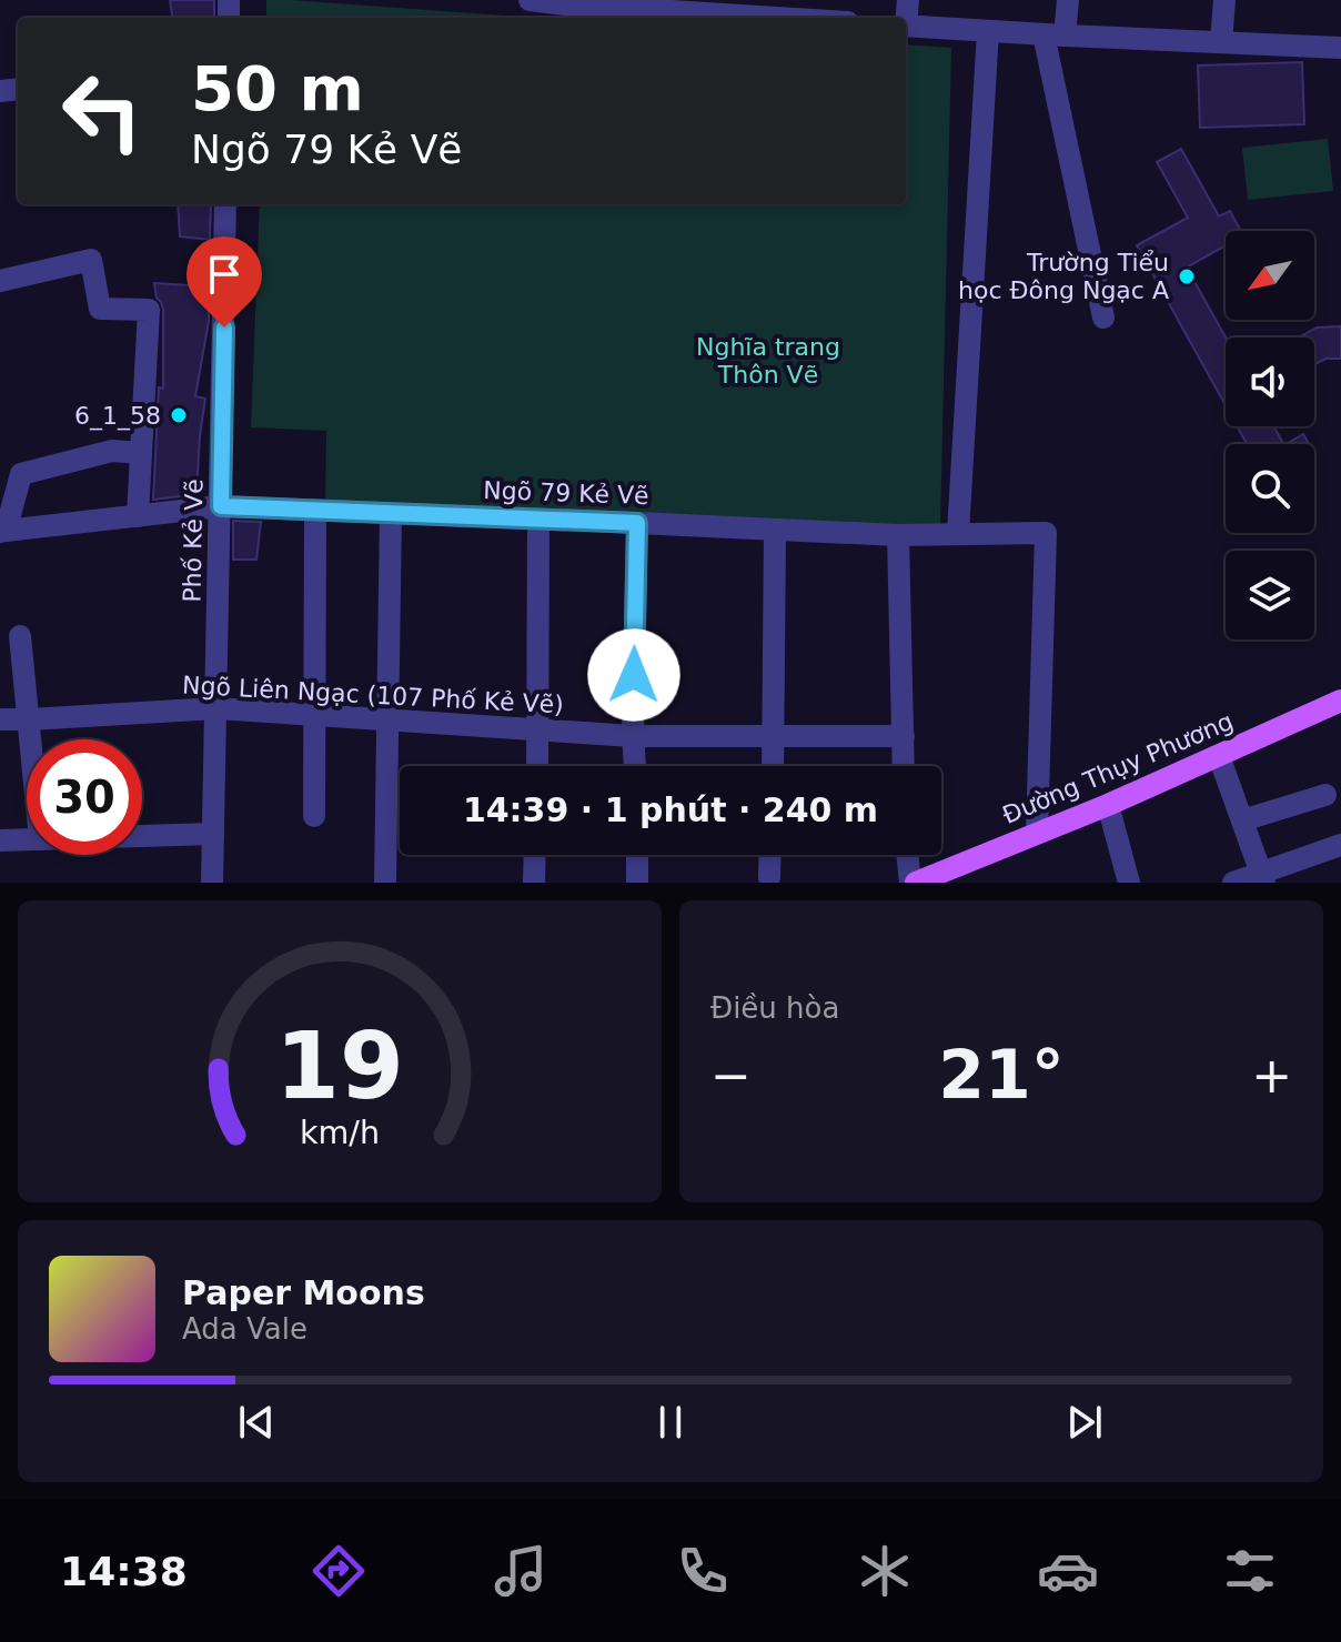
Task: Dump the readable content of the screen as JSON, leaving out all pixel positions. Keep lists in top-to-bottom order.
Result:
{
  "streets": {
    "main road": ["Đường Thụy Phương"],
    "street": ["Ngõ 79 Kẻ Vẽ", "Phố Kẻ Vẽ", "Ngõ Liên Ngạc (107 Phố Kẻ Vẽ)"]
  },
  "crossings": [
    ["Ngõ 79 Kẻ Vẽ", "Phố Kẻ Vẽ"],
    ["Ngõ 79 Kẻ Vẽ", "Đường Thụy Phương"],
    ["Phố Kẻ Vẽ", "Ngõ Liên Ngạc (107 Phố Kẻ Vẽ)"]
  ],
  "parks": ["Nghĩa trang Thôn Vẽ"],
  "places": ["Trường Tiểu học Đông Ngạc A", "6_1_58"],
  "north": "bottom left",
  "page": {
    "turn": ["50 m", "Ngõ 79 Kẻ Vẽ"],
    "limit": "30",
    "trip": "14:39 · 1 phút · 240 m",
    "tile": "Điều hòa",
    "heat": ["−", "21°", "+"],
    "song": ["Paper Moons", "Ada Vale"],
    "tabs": "14:38",
    "gauge": ["19", "km/h"]
  }
}
